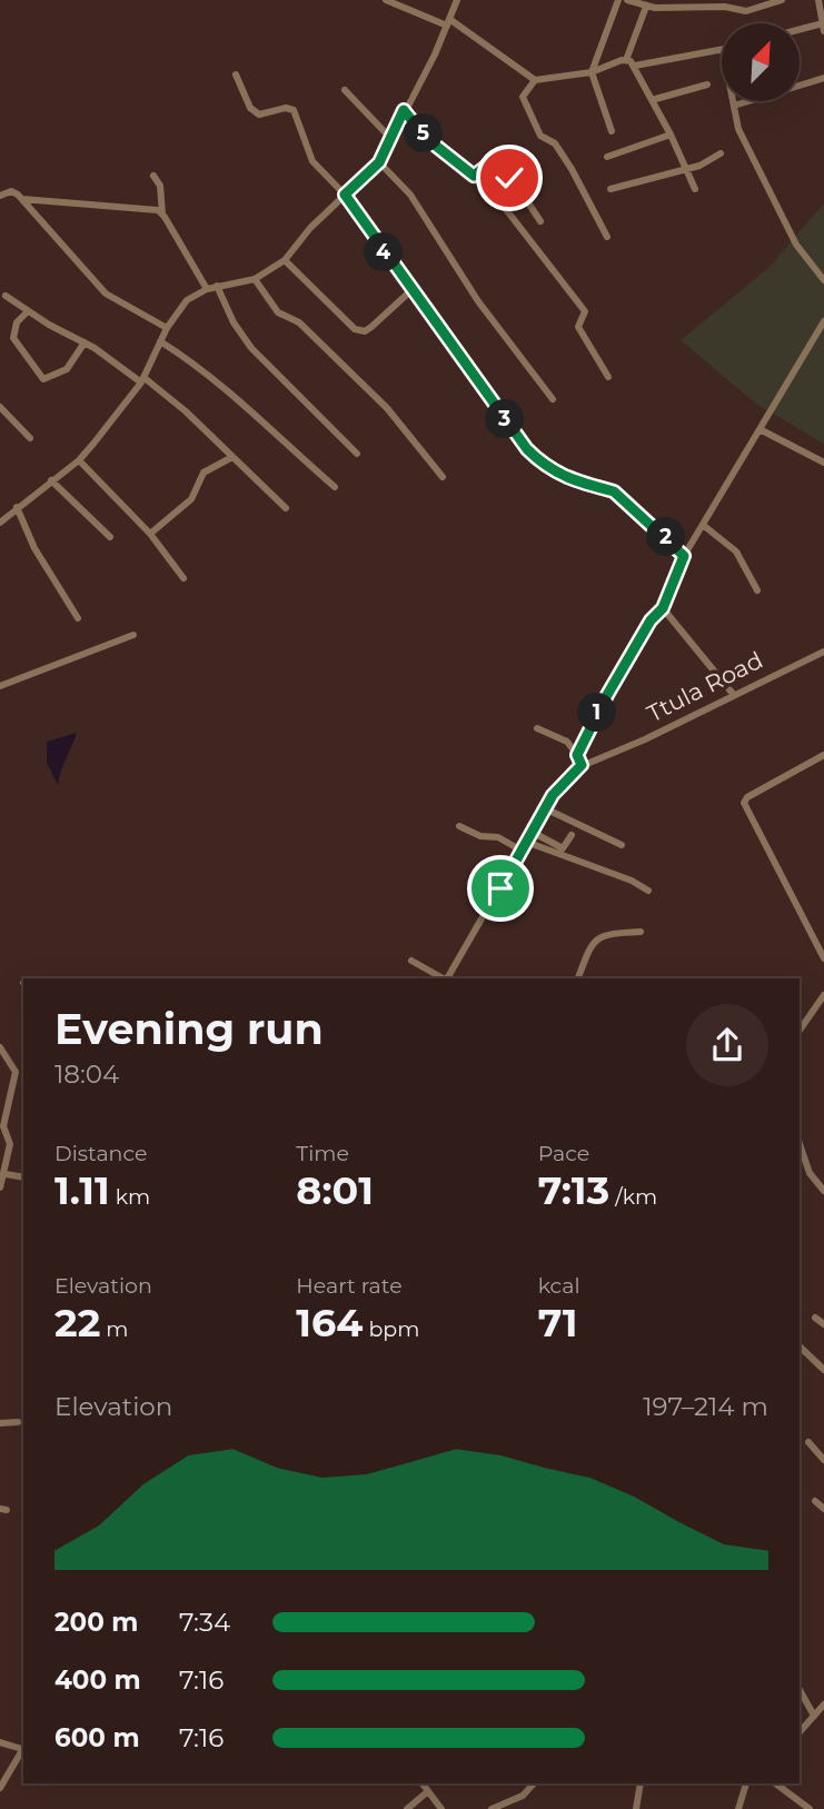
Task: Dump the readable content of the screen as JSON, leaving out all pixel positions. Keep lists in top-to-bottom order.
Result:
{
  "streets": {
    "street": ["Ttula Road"]
  },
  "north": "top right",
  "page": {
    "pins": [
      "5",
      "4",
      "3",
      "2",
      "1"
    ],
    "heading": ["Evening run", "18:04"],
    "stats": [
      ["Distance", "1.11 km"],
      ["Time", "8:01"],
      ["Pace", "7:13 /km"],
      ["Elevation", "22 m"],
      ["Heart rate", "164 bpm"],
      ["kcal", "71"]
    ],
    "chart": ["Elevation", "197–214 m"],
    "list": [
      {
        "name": "200 m",
        "note": "7:34"
      },
      {
        "name": "400 m",
        "note": "7:16"
      },
      {
        "name": "600 m",
        "note": "7:16"
      }
    ]
  }
}
